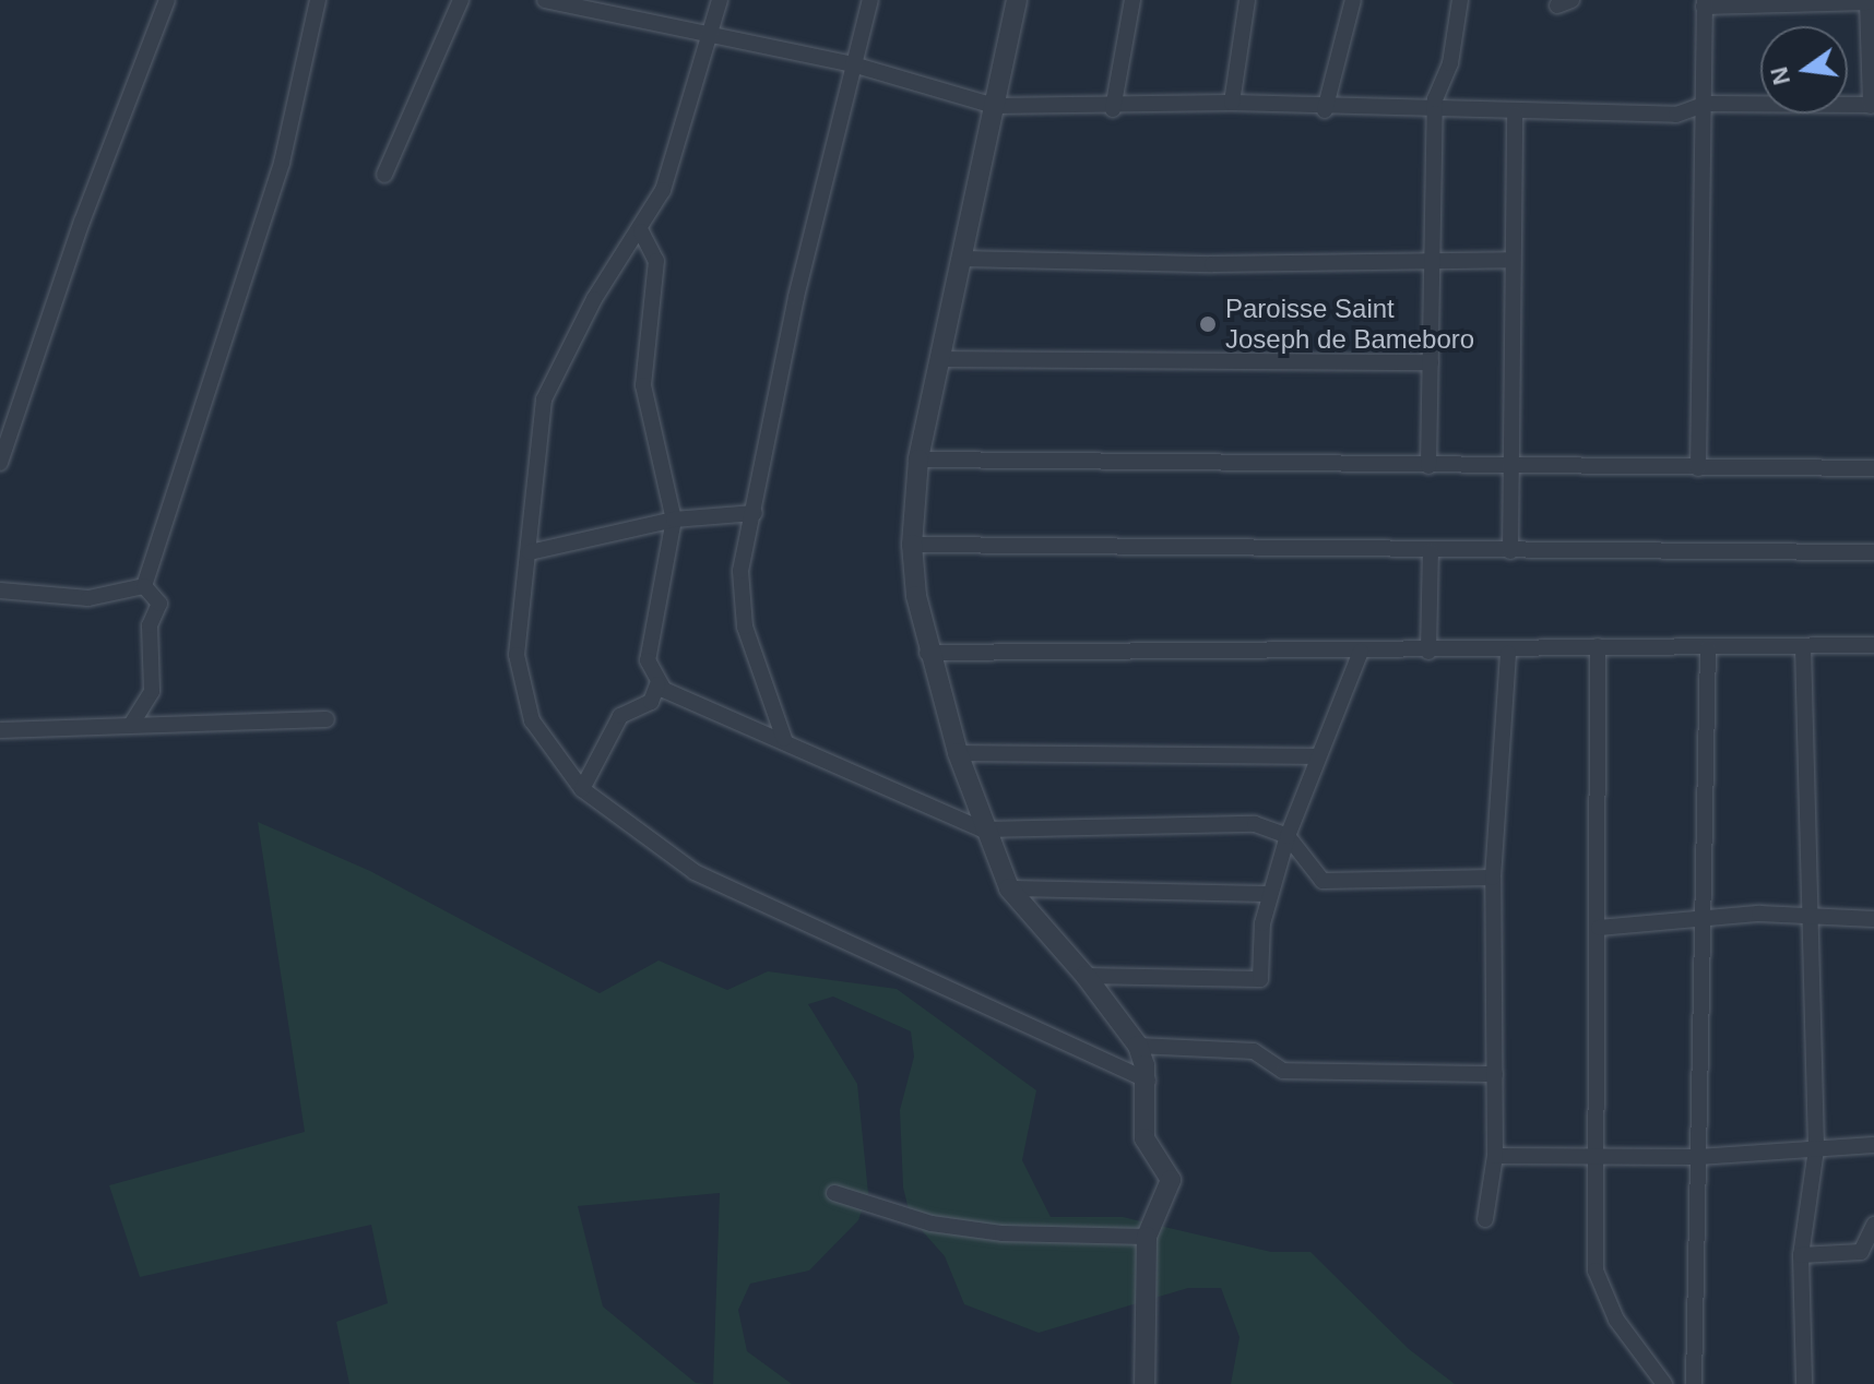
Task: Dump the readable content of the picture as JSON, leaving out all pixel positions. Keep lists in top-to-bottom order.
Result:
{
  "places": ["Paroisse Saint Joseph de Bameboro"],
  "north": "left"
}
